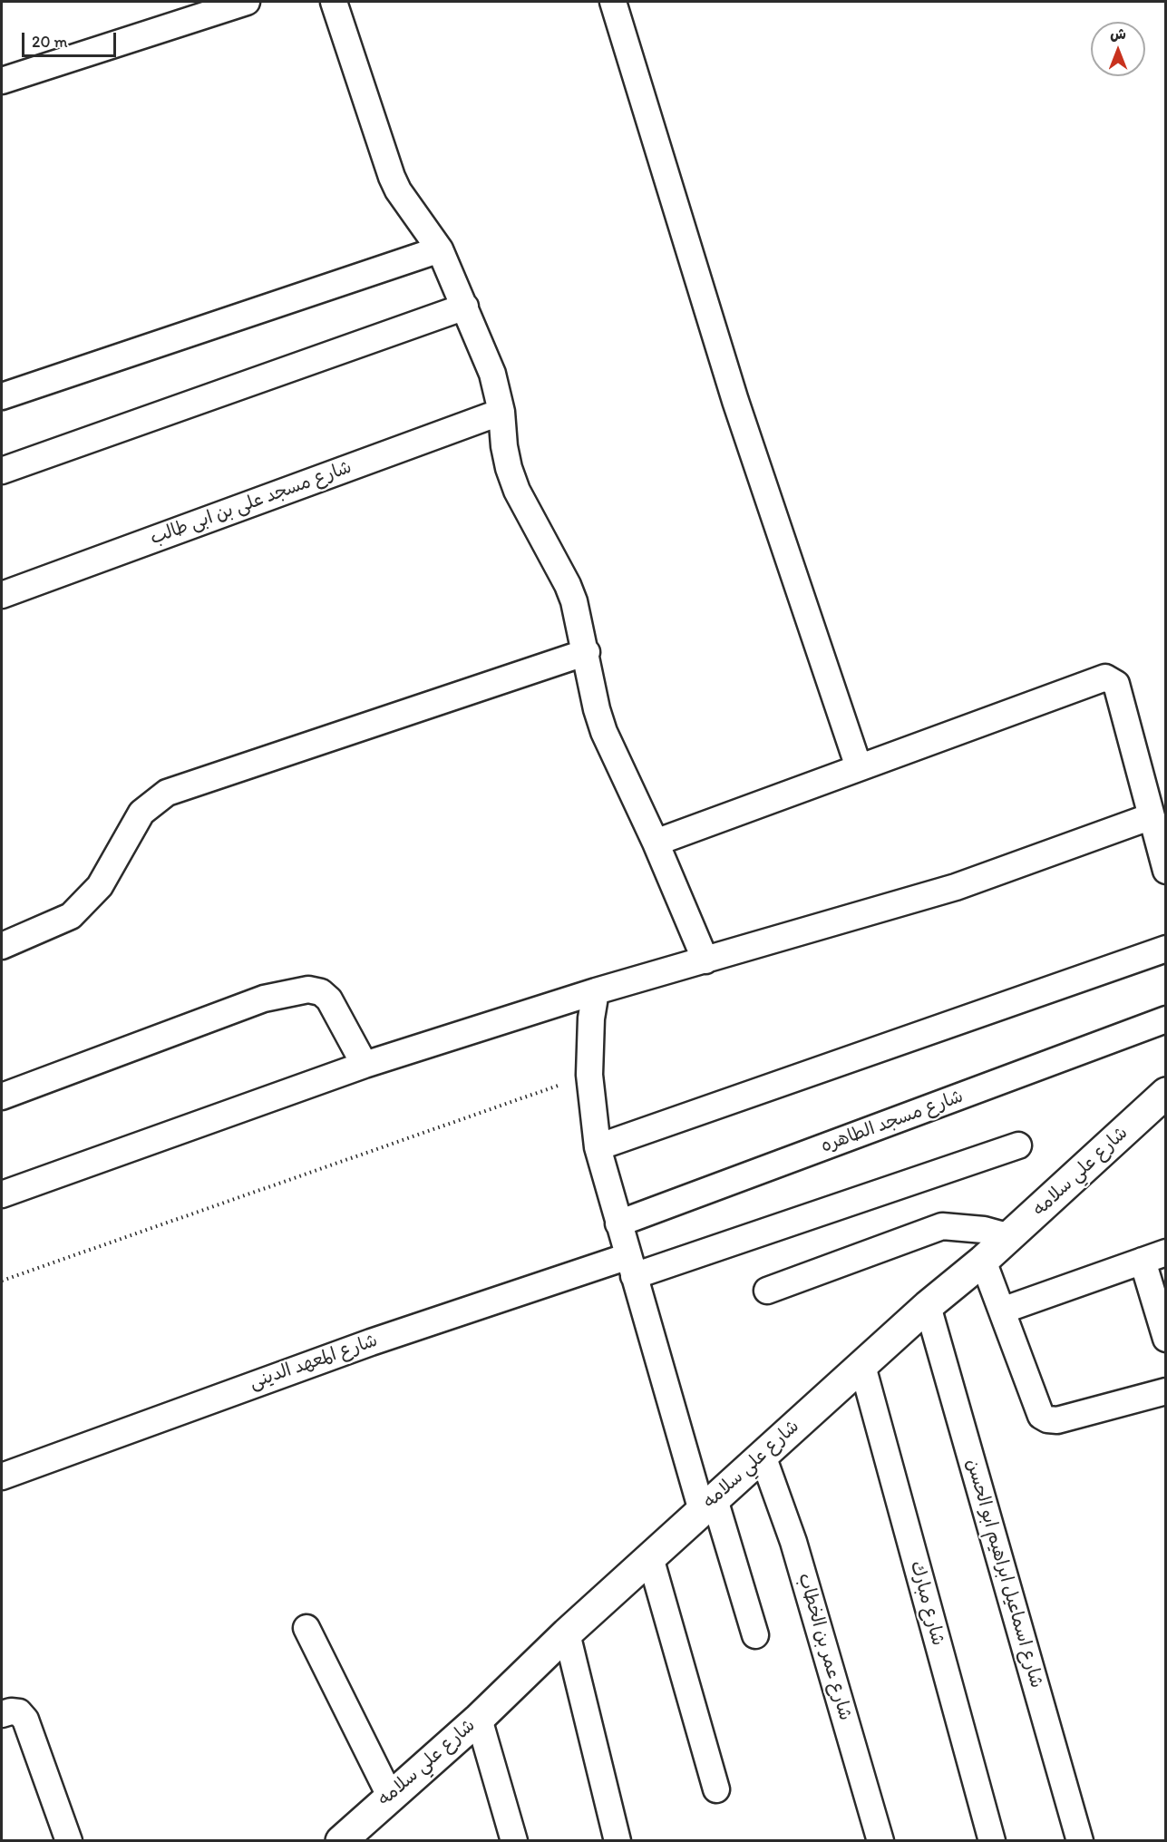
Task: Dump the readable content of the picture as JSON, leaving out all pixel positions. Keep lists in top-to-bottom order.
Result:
{
  "streets": {
    "street": [
      "شارع مسجد على بن ابى طالب",
      "شارع مسجد الطاهره",
      "شارع علي سلامه",
      "شارع المعهد الدينى",
      "شارع اسماعيل ابراهيم ابو الحسن",
      "شارع مبارك",
      "شارع عمر بن الخطاب"
    ]
  },
  "crossings": [
    ["شارع علي سلامه", "شارع اسماعيل ابراهيم ابو الحسن"],
    ["شارع علي سلامه", "شارع مبارك"],
    ["شارع علي سلامه", "شارع عمر بن الخطاب"]
  ],
  "scale_bar": "20 m",
  "north": "top"
}
